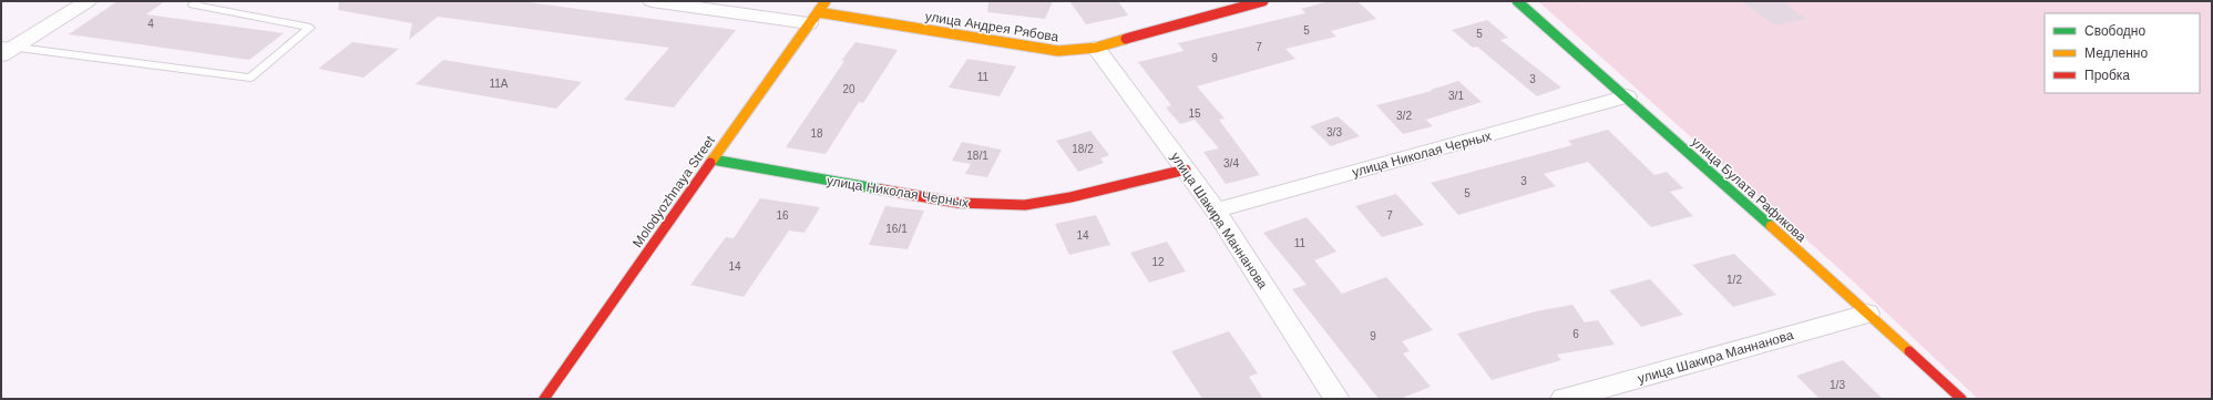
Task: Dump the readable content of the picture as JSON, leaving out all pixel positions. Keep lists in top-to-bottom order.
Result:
{
  "streets": {
    "street": [
      "улица Андрея Рябова",
      "улица Николая Черных",
      "улица Булата Рафикова",
      "Molodyozhnaya Street",
      "улица Шакира Маннанова"
    ]
  },
  "crossings": [
    ["улица Андрея Рябова", "Molodyozhnaya Street"],
    ["улица Андрея Рябова", "улица Шакира Маннанова"],
    ["улица Николая Черных", "улица Булата Рафикова"],
    ["улица Николая Черных", "Molodyozhnaya Street"],
    ["улица Николая Черных", "улица Шакира Маннанова"],
    ["улица Булата Рафикова", "улица Шакира Маннанова"]
  ],
  "house_numbers": [
    "4",
    "5",
    "5",
    "7",
    "9",
    "11",
    "3",
    "11А",
    "20",
    "3/1",
    "15",
    "3/2",
    "3/3",
    "18",
    "18/2",
    "18/1",
    "3/4",
    "3",
    "5",
    "16",
    "7",
    "16/1",
    "14",
    "11",
    "12",
    "14",
    "1/2",
    "6",
    "9",
    "1/3"
  ],
  "legend": ["Свободно", "Медленно", "Пробка"]
}
